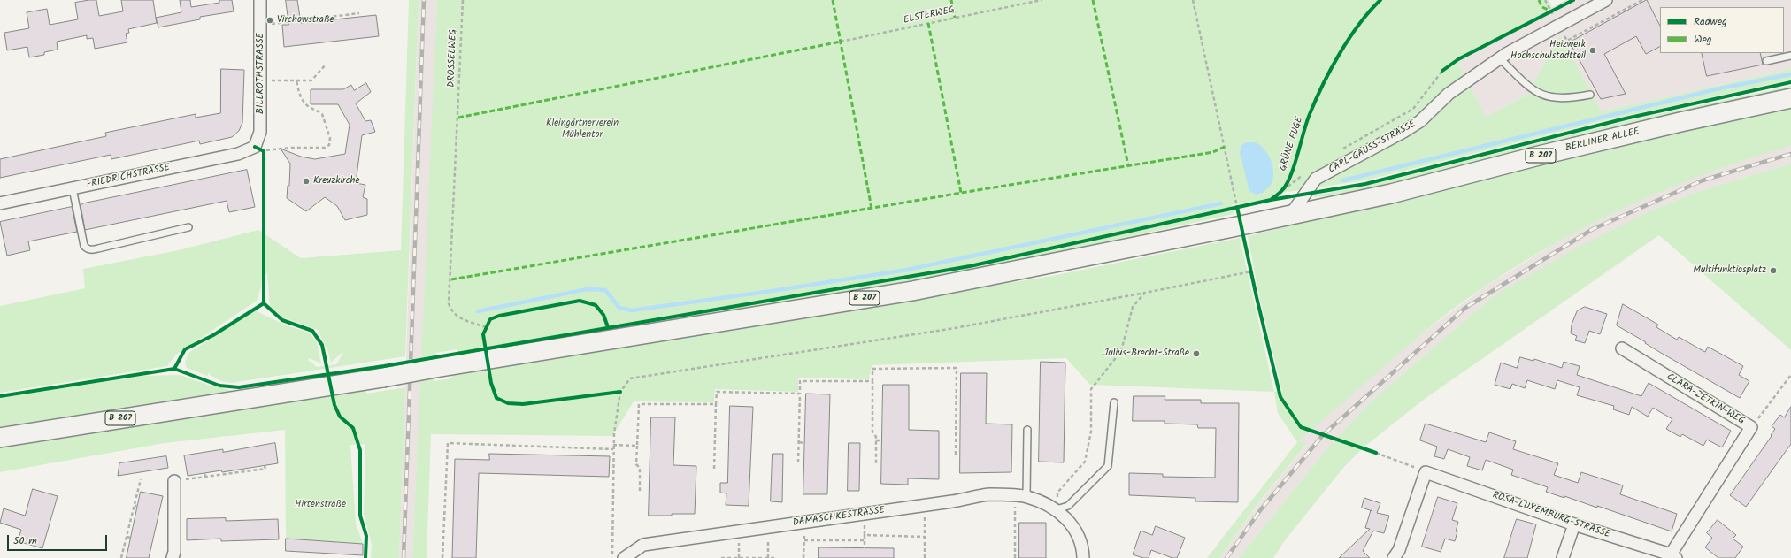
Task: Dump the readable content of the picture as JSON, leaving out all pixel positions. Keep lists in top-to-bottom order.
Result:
{
  "streets": {
    "main road": ["BERLINER ALLEE", "B 207"],
    "street": [
      "BILLROTHSTRASSE",
      "CARL-GAUSS-STRASSE",
      "FRIEDRICHSTRASSE",
      "CLARA-ZETKIN-WEG",
      "ROSA-LUXEMBURG-STRASSE",
      "DAMASCHKESTRASSE"
    ],
    "path": ["ELSTERWEG", "DROSSELWEG"],
    "cycle path": ["GRÜNE FUGE"]
  },
  "crossings": [
    ["BILLROTHSTRASSE", "FRIEDRICHSTRASSE"],
    ["BERLINER ALLEE", "CARL-GAUSS-STRASSE"],
    ["BERLINER ALLEE", "B 207"],
    ["CARL-GAUSS-STRASSE", "B 207"],
    ["CLARA-ZETKIN-WEG", "ROSA-LUXEMBURG-STRASSE"]
  ],
  "parks": ["Kleingärtnerverein Mühlentor", "Hirtenstraße"],
  "places": [
    "Virchowstraße",
    "Heizwerk Hochschulstadtteil",
    "Kreuzkirche",
    "Multifunktiosplatz",
    "Julius-Brecht-Straße"
  ],
  "legend": ["Radweg", "Weg"],
  "scale_bar": "50 m"
}
